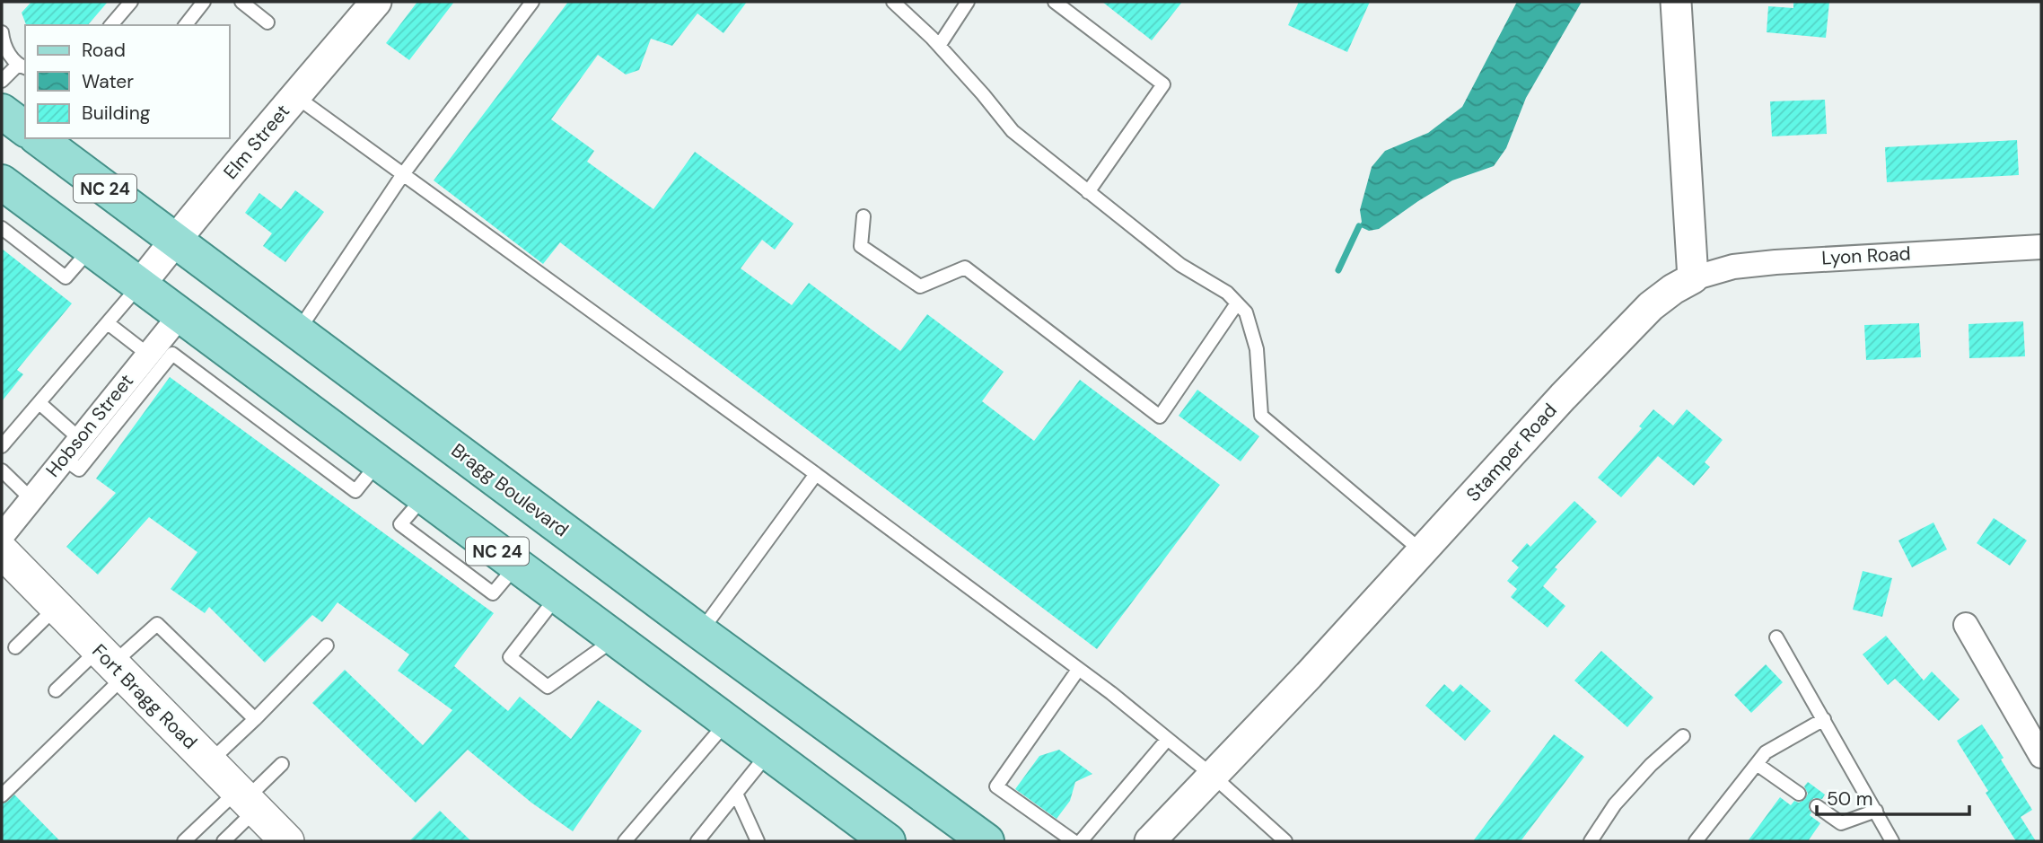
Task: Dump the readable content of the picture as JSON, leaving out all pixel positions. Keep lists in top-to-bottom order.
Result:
{
  "streets": {
    "main road": ["NC 24", "Bragg Boulevard", "Fort Bragg Road"],
    "street": [
      "Elm Street",
      "Lyon Road",
      "Hobson Street",
      "Stamper Road"
    ]
  },
  "crossings": [
    ["Elm Street", "NC 24"],
    ["Elm Street", "Bragg Boulevard"],
    ["NC 24", "Hobson Street"],
    ["Lyon Road", "Stamper Road"]
  ],
  "legend": ["Road", "Water", "Building"],
  "scale_bar": "50 m"
}
